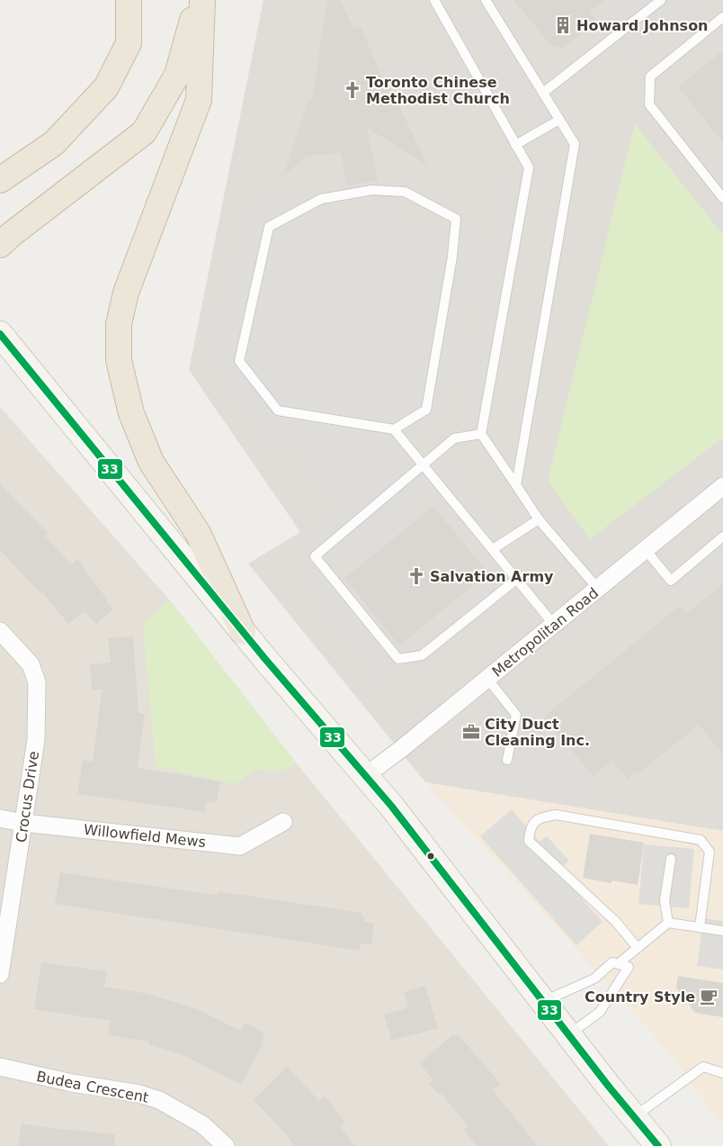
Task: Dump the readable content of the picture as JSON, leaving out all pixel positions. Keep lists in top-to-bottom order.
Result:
{
  "streets": {
    "street": [
      "Metropolitan Road",
      "Crocus Drive",
      "Willowfield Mews",
      "Budea Crescent"
    ]
  },
  "crossings": [
    ["Crocus Drive", "Willowfield Mews"]
  ],
  "places": {
    "building": ["Howard Johnson"],
    "church": ["Toronto Chinese Methodist Church", "Salvation Army"],
    "office": ["City Duct Cleaning Inc."],
    "cafe": ["Country Style"]
  },
  "lines": ["transit line 33"]
}
